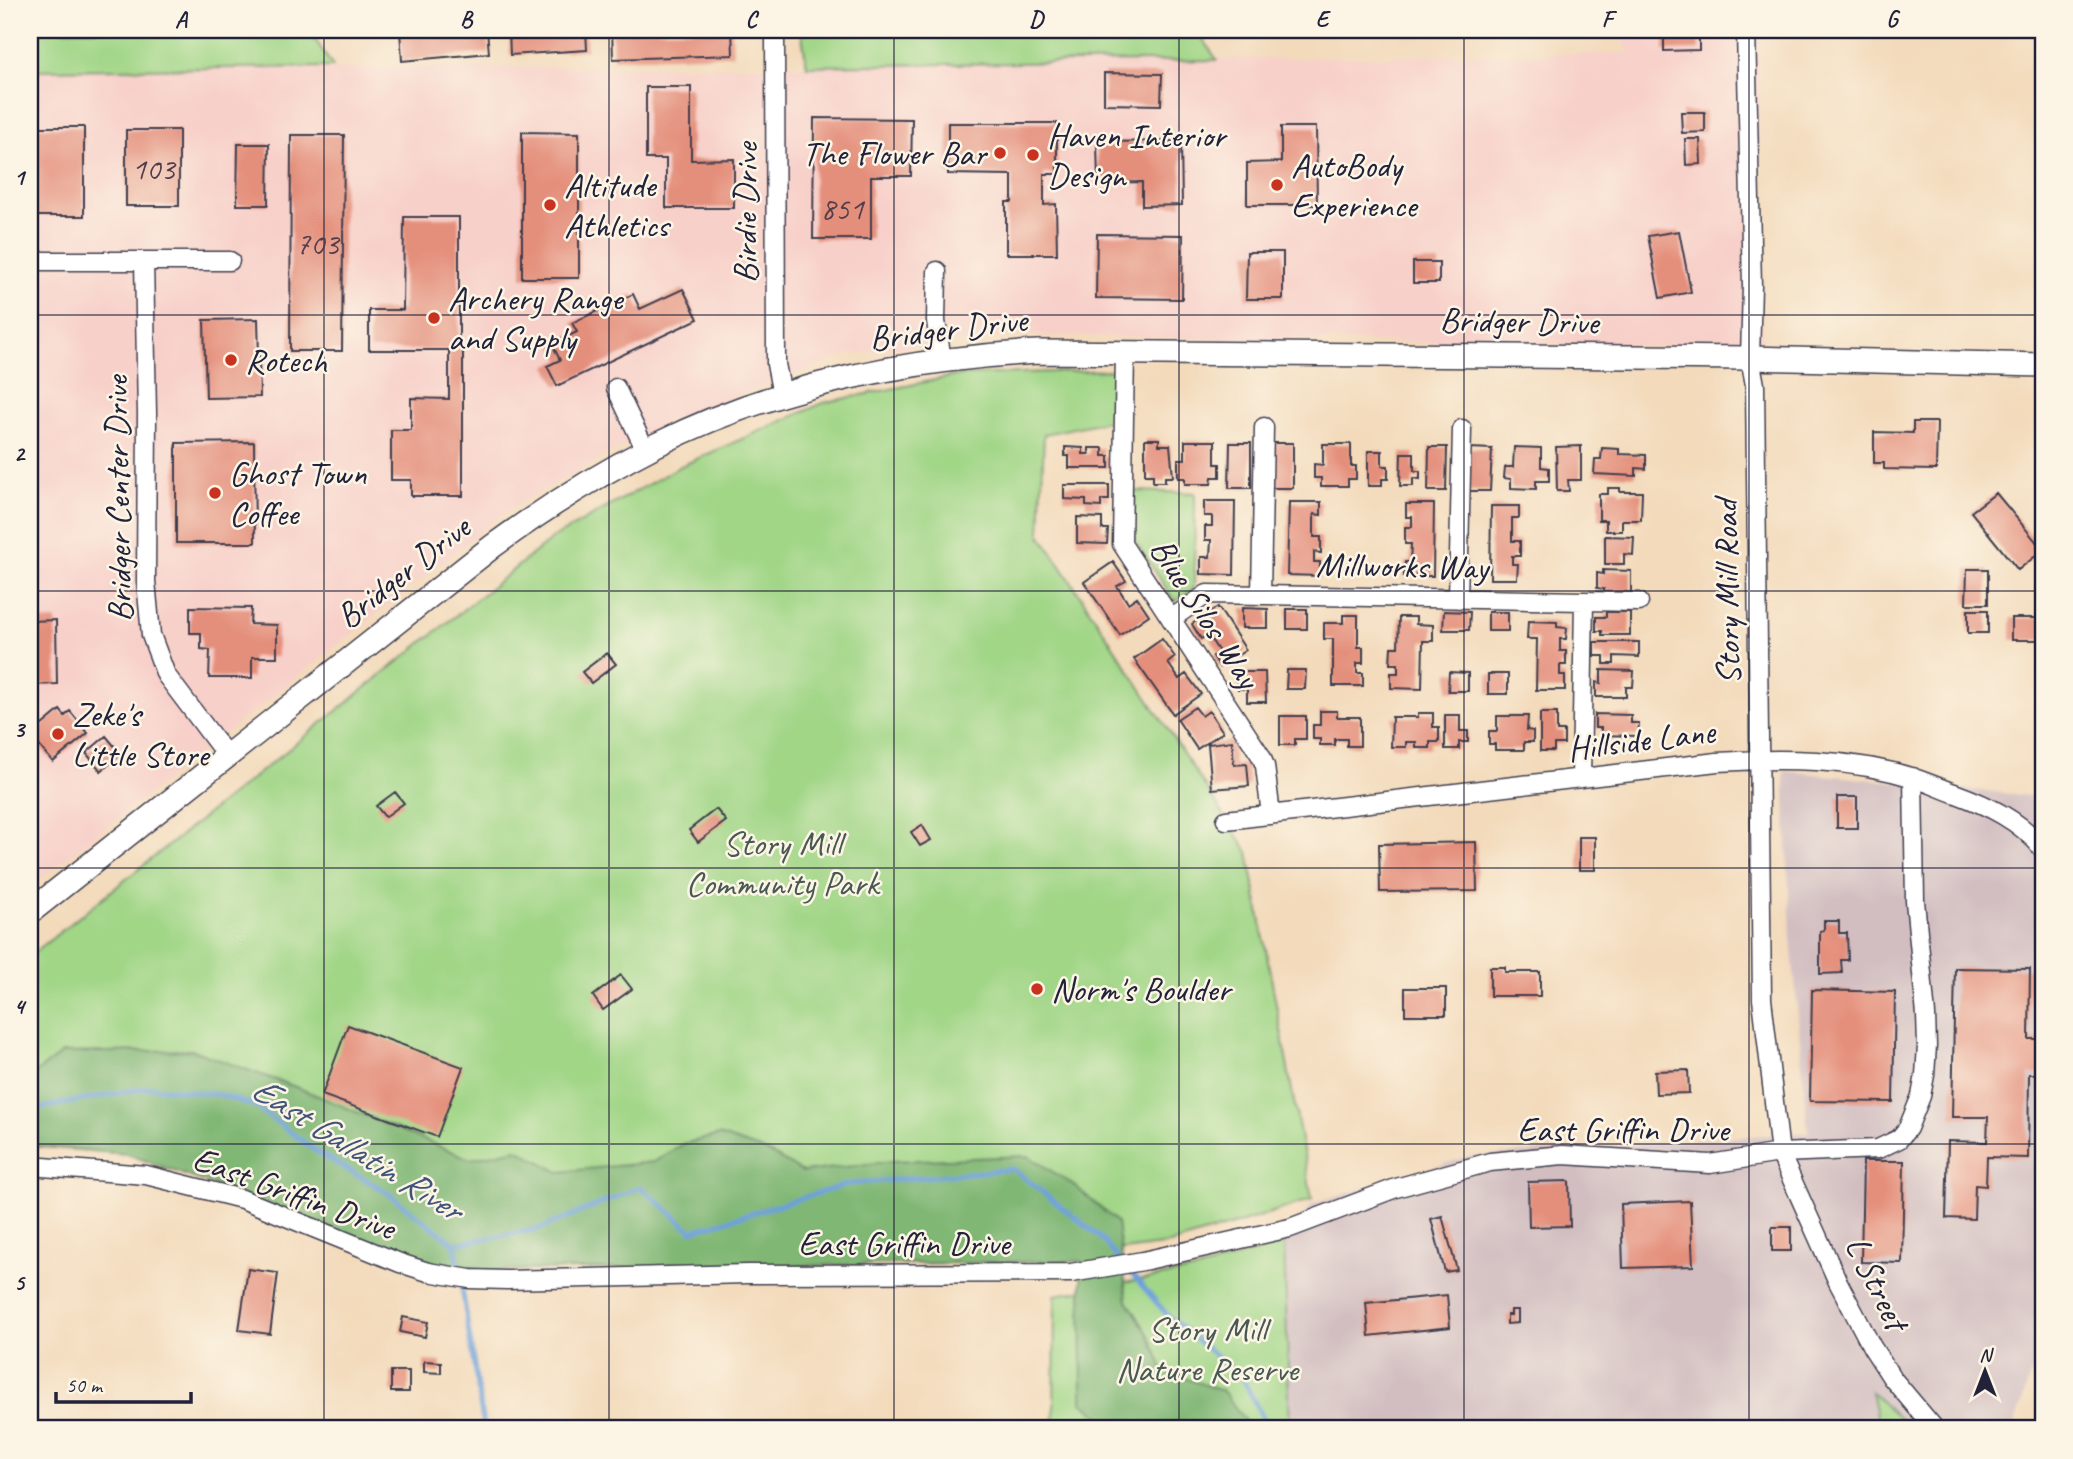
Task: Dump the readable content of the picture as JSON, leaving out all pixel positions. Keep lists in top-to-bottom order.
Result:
{
  "streets": {
    "main road": ["Bridger Drive"],
    "street": [
      "Birdie Drive",
      "Bridger Center Drive",
      "Millworks Way",
      "Story Mill Road",
      "Blue Silos Way",
      "Hillside Lane",
      "East Griffin Drive",
      "L Street"
    ]
  },
  "crossings": [
    ["Birdie Drive", "Bridger Drive"],
    ["Bridger Drive", "Bridger Center Drive"],
    ["Bridger Drive", "Story Mill Road"],
    ["Bridger Drive", "Blue Silos Way"],
    ["Millworks Way", "Blue Silos Way"],
    ["Story Mill Road", "Hillside Lane"],
    ["Story Mill Road", "East Griffin Drive"],
    ["Story Mill Road", "L Street"],
    ["Blue Silos Way", "Hillside Lane"],
    ["Hillside Lane", "East Griffin Drive"],
    ["East Griffin Drive", "L Street"]
  ],
  "water": ["East Gallatin River"],
  "parks": ["Story Mill Community Park", "Story Mill Nature Reserve"],
  "places": [
    "The Flower Bar",
    "Haven Interior Design",
    "AutoBody Experience",
    "Altitude Athletics",
    "Archery Range and Supply",
    "Rotech",
    "Ghost Town Coffee",
    "Zeke's Little Store",
    "Norm's Boulder"
  ],
  "house_numbers": ["103", "851", "703"],
  "scale_bar": "50 m",
  "north": "top",
  "grid": {
    "columns": [
      "A",
      "B",
      "C",
      "D",
      "E",
      "F",
      "G"
    ],
    "rows": [
      "1",
      "2",
      "3",
      "4",
      "5"
    ]
  }
}
